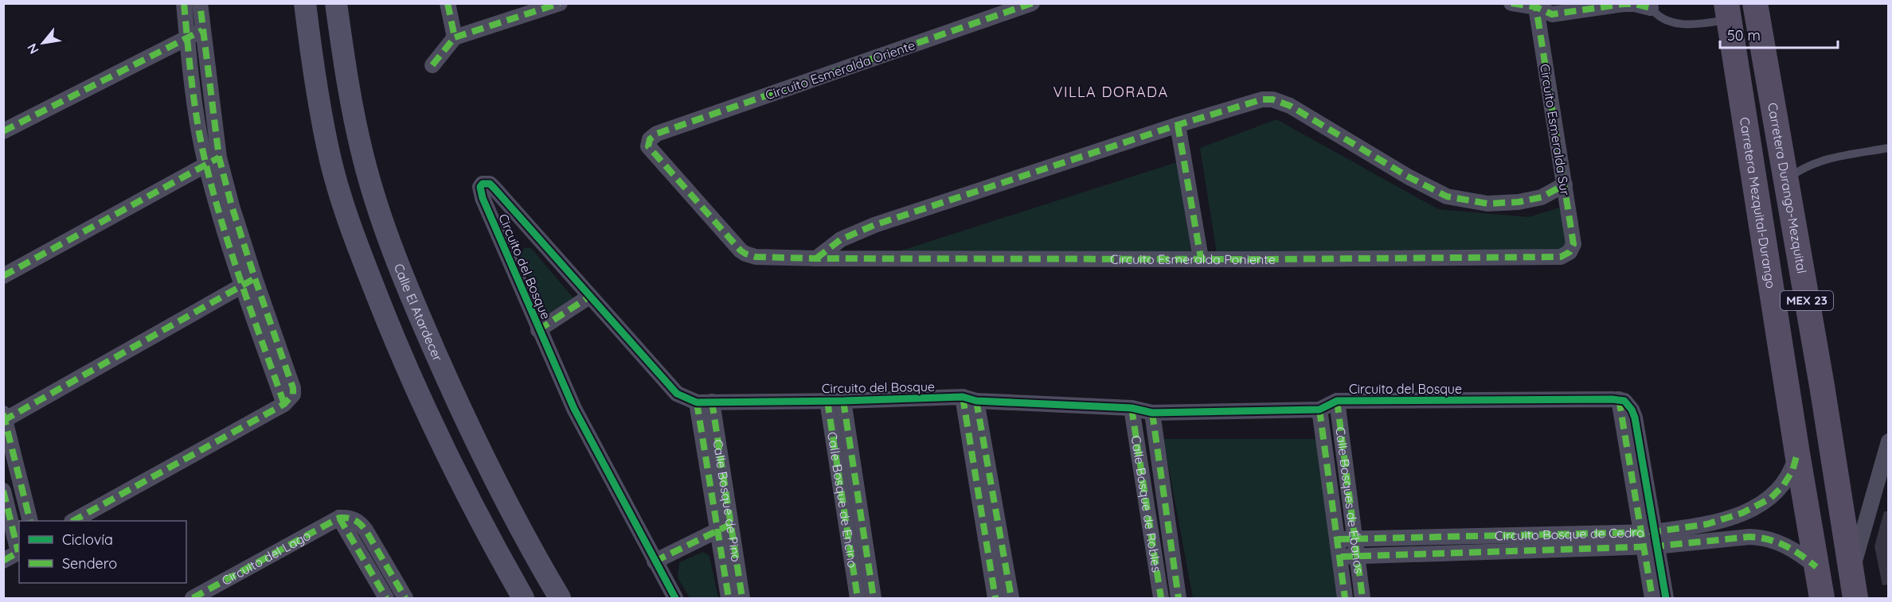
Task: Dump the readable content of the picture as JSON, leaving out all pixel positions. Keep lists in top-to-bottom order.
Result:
{
  "streets": {
    "main road": ["Carretera Durango-Mezquital", "Carretera Mezquital-Durango", "MEX 23"],
    "street": [
      "Circuito Esmeralda Oriente",
      "Circuito Esmeralda Sur",
      "Circuito Esmeralda Poniente",
      "Circuito del Bosque",
      "Calle El Atardecer",
      "Calle Bosque de Encino",
      "Calle Bosques de Ébanos",
      "Calle Bosque de Pino",
      "Calle Bosque de Robles",
      "Circuito Bosque de Cedro",
      "Circuito del Lago"
    ]
  },
  "crossings": [
    ["Circuito Esmeralda Oriente", "Circuito Esmeralda Poniente"],
    ["Circuito Esmeralda Sur", "Circuito Esmeralda Poniente"],
    ["Carretera Mezquital-Durango", "Circuito Bosque de Cedro"],
    ["Circuito del Bosque", "Calle Bosque de Encino"],
    ["Circuito del Bosque", "Calle Bosques de Ébanos"],
    ["Circuito del Bosque", "Calle Bosque de Pino"],
    ["Circuito del Bosque", "Calle Bosque de Robles"],
    ["Circuito del Bosque", "Circuito Bosque de Cedro"],
    ["Calle Bosques de Ébanos", "Circuito Bosque de Cedro"]
  ],
  "districts": ["VILLA DORADA"],
  "legend": ["Ciclovía", "Sendero"],
  "scale_bar": "50 m",
  "north": "bottom left"
}
